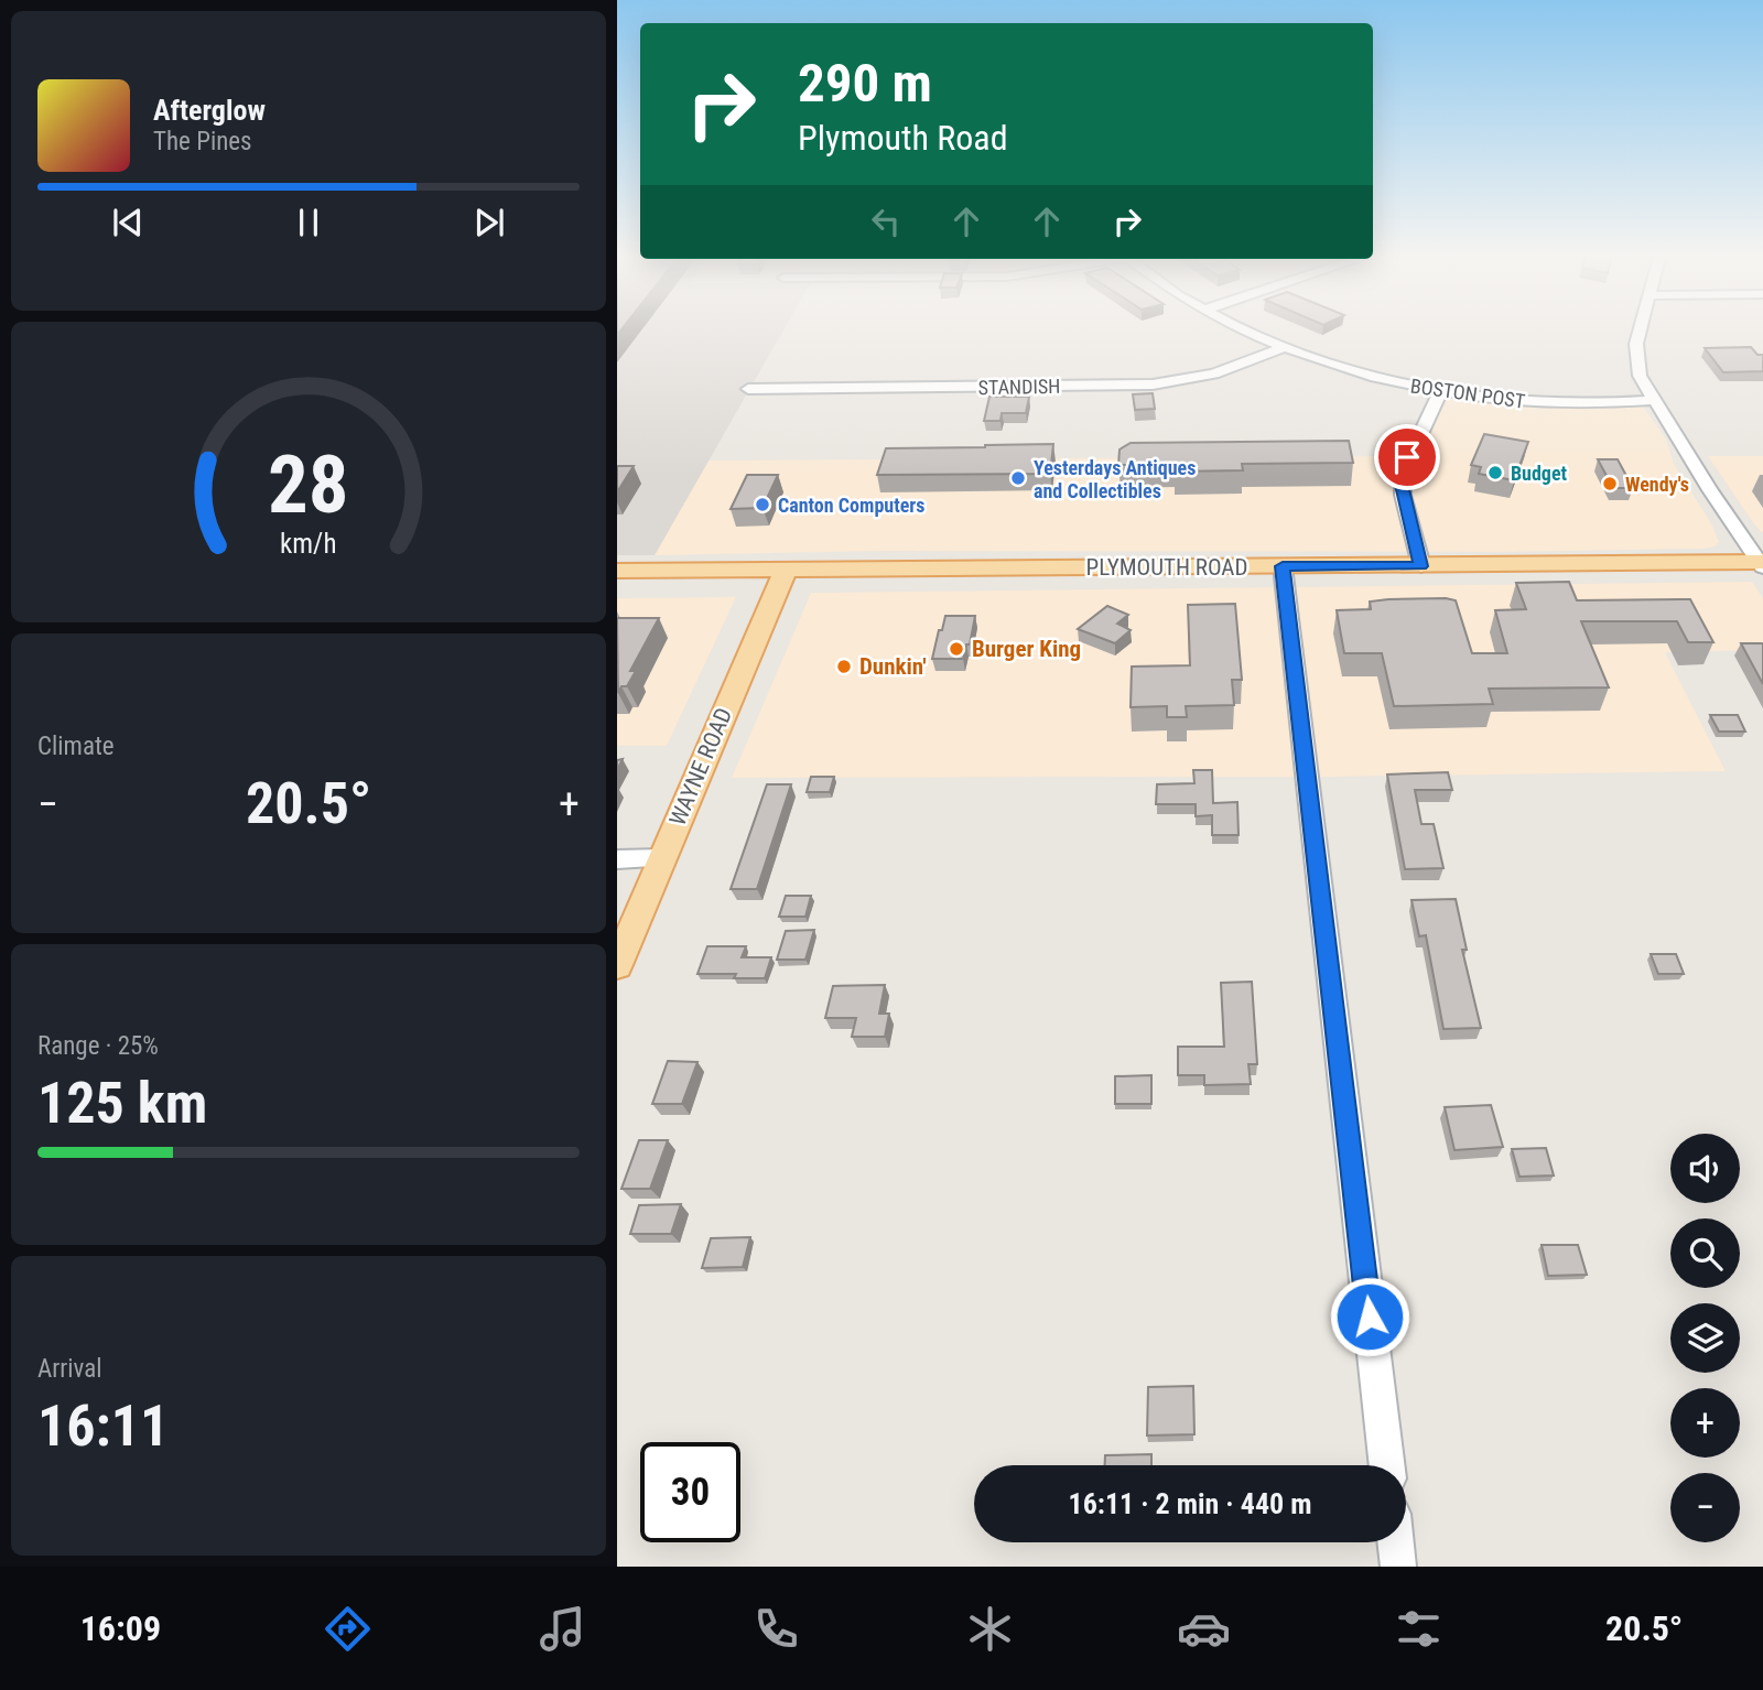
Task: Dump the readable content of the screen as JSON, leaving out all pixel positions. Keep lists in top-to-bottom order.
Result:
{
  "streets": {
    "main road": ["PLYMOUTH ROAD", "WAYNE ROAD"],
    "street": ["STANDISH", "BOSTON POST"]
  },
  "crossings": [
    ["STANDISH", "BOSTON POST"],
    ["PLYMOUTH ROAD", "WAYNE ROAD"]
  ],
  "places": [
    "Budget",
    "Yesterdays Antiques and Collectibles",
    "Wendy's",
    "Canton Computers",
    "Burger King",
    "Dunkin'"
  ],
  "page": {
    "turn": ["290 m", "Plymouth Road"],
    "song": ["Afterglow", "The Pines"],
    "tile": [
      "Climate",
      ["Range · 25%", "125 km"],
      ["Arrival", "16:11"]
    ],
    "heat": ["−", "20.5°", "+"],
    "map_buttons": ["+", "−"],
    "limit": "30",
    "trip": "16:11 · 2 min · 440 m",
    "tabs": ["16:09", "20.5°"],
    "gauge": ["28", "km/h"]
  }
}
